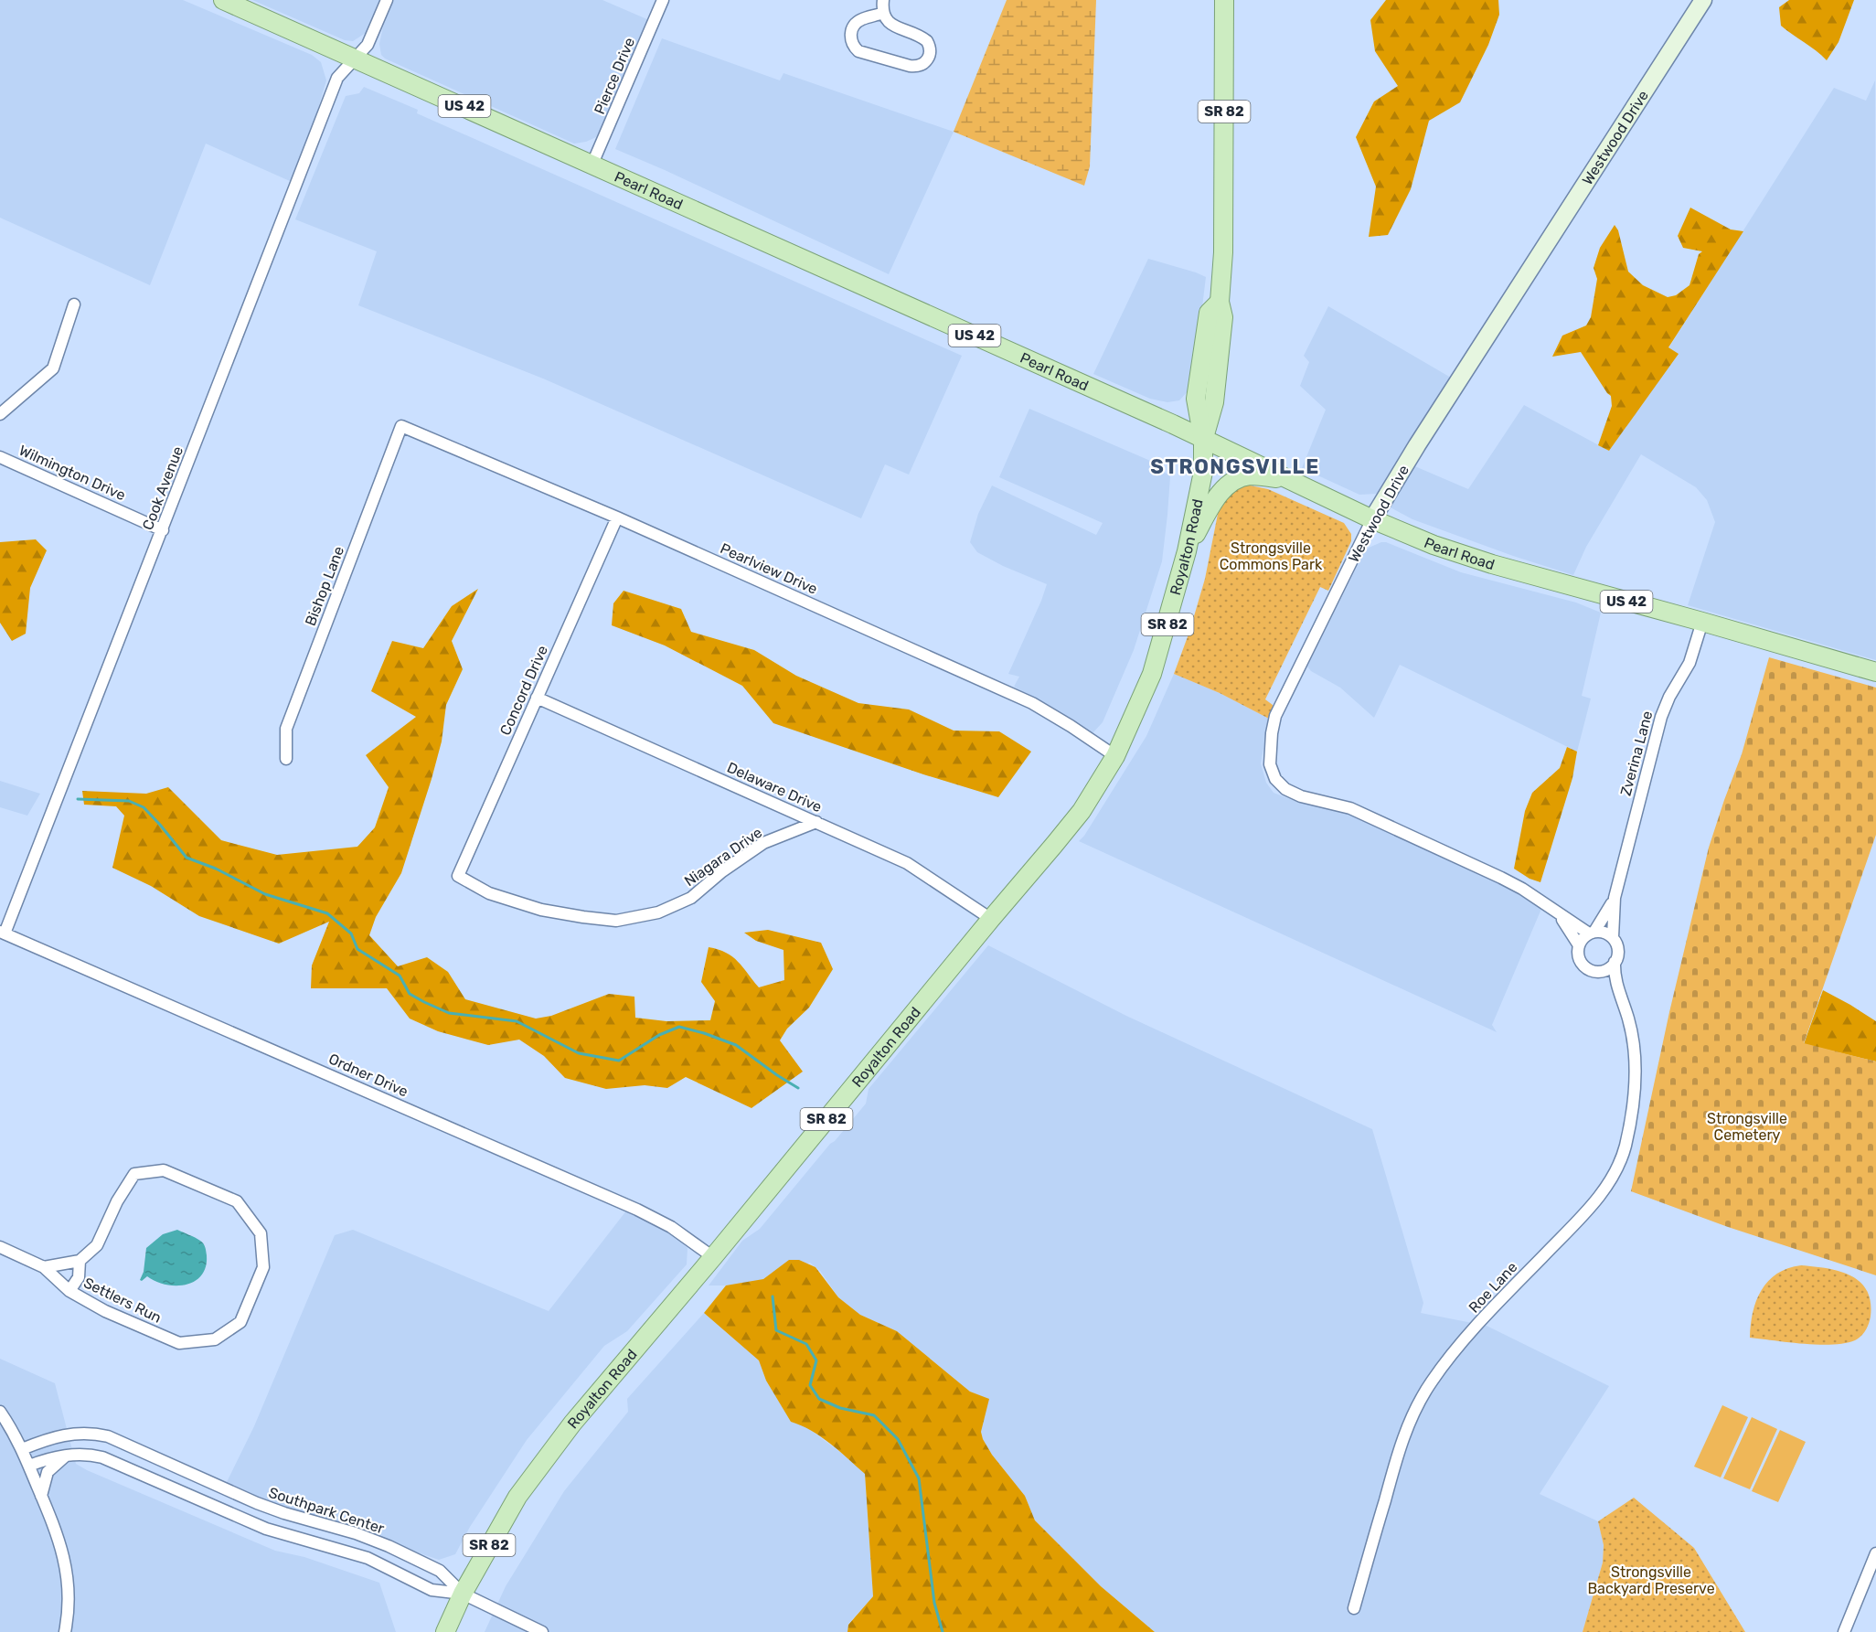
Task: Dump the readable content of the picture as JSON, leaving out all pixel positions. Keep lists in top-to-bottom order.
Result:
{
  "streets": {
    "main road": [
      "US 42",
      "SR 82",
      "Pearl Road",
      "Royalton Road"
    ],
    "street": [
      "Pierce Drive",
      "Westwood Drive",
      "Wilmington Drive",
      "Cook Avenue",
      "Pearlview Drive",
      "Bishop Lane",
      "Concord Drive",
      "Zverina Lane",
      "Delaware Drive",
      "Niagara Drive",
      "Ordner Drive",
      "Roe Lane",
      "Settlers Run",
      "Southpark Center"
    ]
  },
  "crossings": [
    ["Pierce Drive", "Pearl Road"],
    ["Westwood Drive", "Pearl Road"],
    ["Westwood Drive", "Zverina Lane"],
    ["Westwood Drive", "Roe Lane"],
    ["Pearl Road", "Cook Avenue"],
    ["Pearl Road", "Royalton Road"],
    ["Pearl Road", "Zverina Lane"],
    ["Wilmington Drive", "Cook Avenue"],
    ["Cook Avenue", "Ordner Drive"],
    ["Royalton Road", "Pearlview Drive"],
    ["Royalton Road", "Delaware Drive"],
    ["Royalton Road", "Ordner Drive"],
    ["Royalton Road", "Southpark Center"],
    ["Pearlview Drive", "Bishop Lane"],
    ["Pearlview Drive", "Concord Drive"],
    ["Concord Drive", "Delaware Drive"],
    ["Concord Drive", "Niagara Drive"],
    ["Zverina Lane", "Roe Lane"],
    ["Delaware Drive", "Niagara Drive"]
  ],
  "districts": ["STRONGSVILLE"],
  "parks": ["Strongsville Commons Park", "Strongsville Cemetery", "Strongsville Backyard Preserve"]
}
